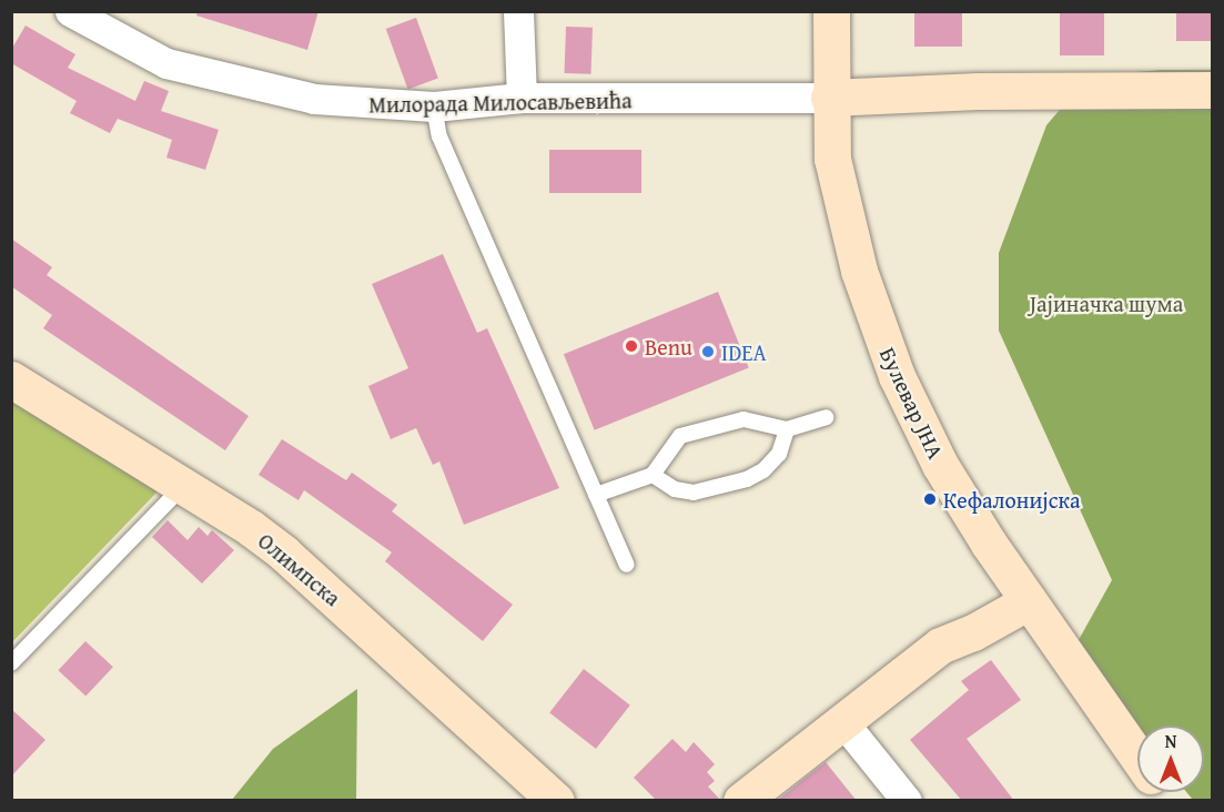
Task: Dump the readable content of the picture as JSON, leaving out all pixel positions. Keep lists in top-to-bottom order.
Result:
{
  "streets": {
    "street": ["Милорада Милосављевића", "Булевар ЈНА", "Олимпска"]
  },
  "crossings": [
    ["Милорада Милосављевића", "Булевар ЈНА"]
  ],
  "parks": ["Јајиначка шума"],
  "places": ["Benu", "IDEA", "Кефалонијска"],
  "north": "top"
}
